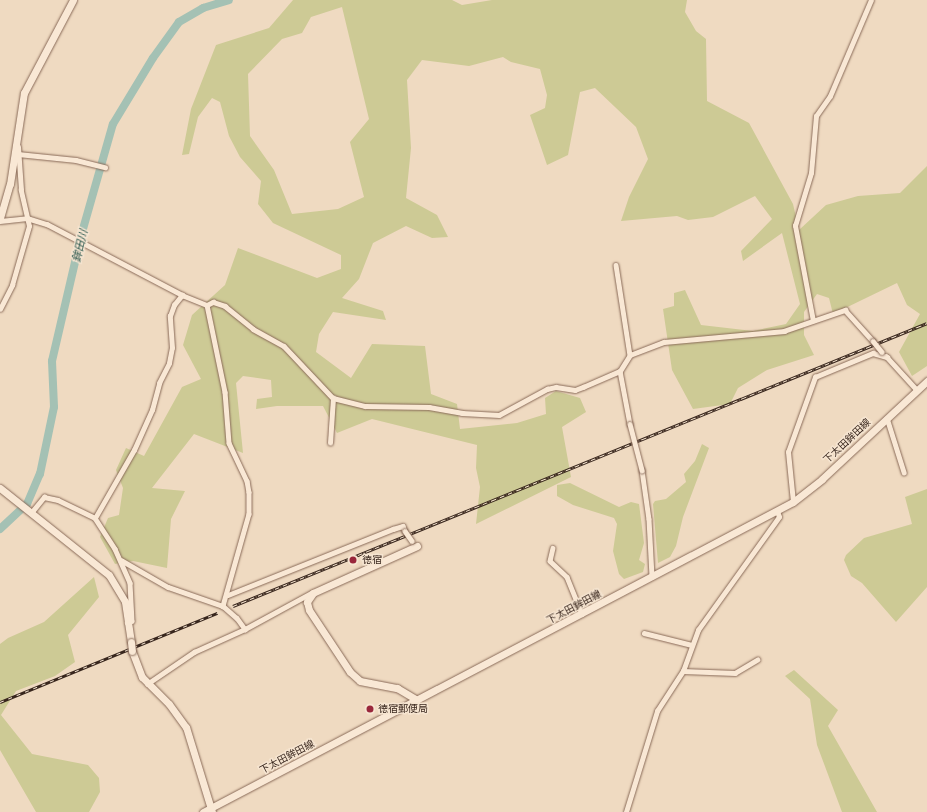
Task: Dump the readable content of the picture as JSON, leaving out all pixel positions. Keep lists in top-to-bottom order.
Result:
{
  "streets": {
    "street": ["下太田鉾田線"]
  },
  "water": ["鉾田川"],
  "places": ["徳宿", "徳宿郵便局"]
}
